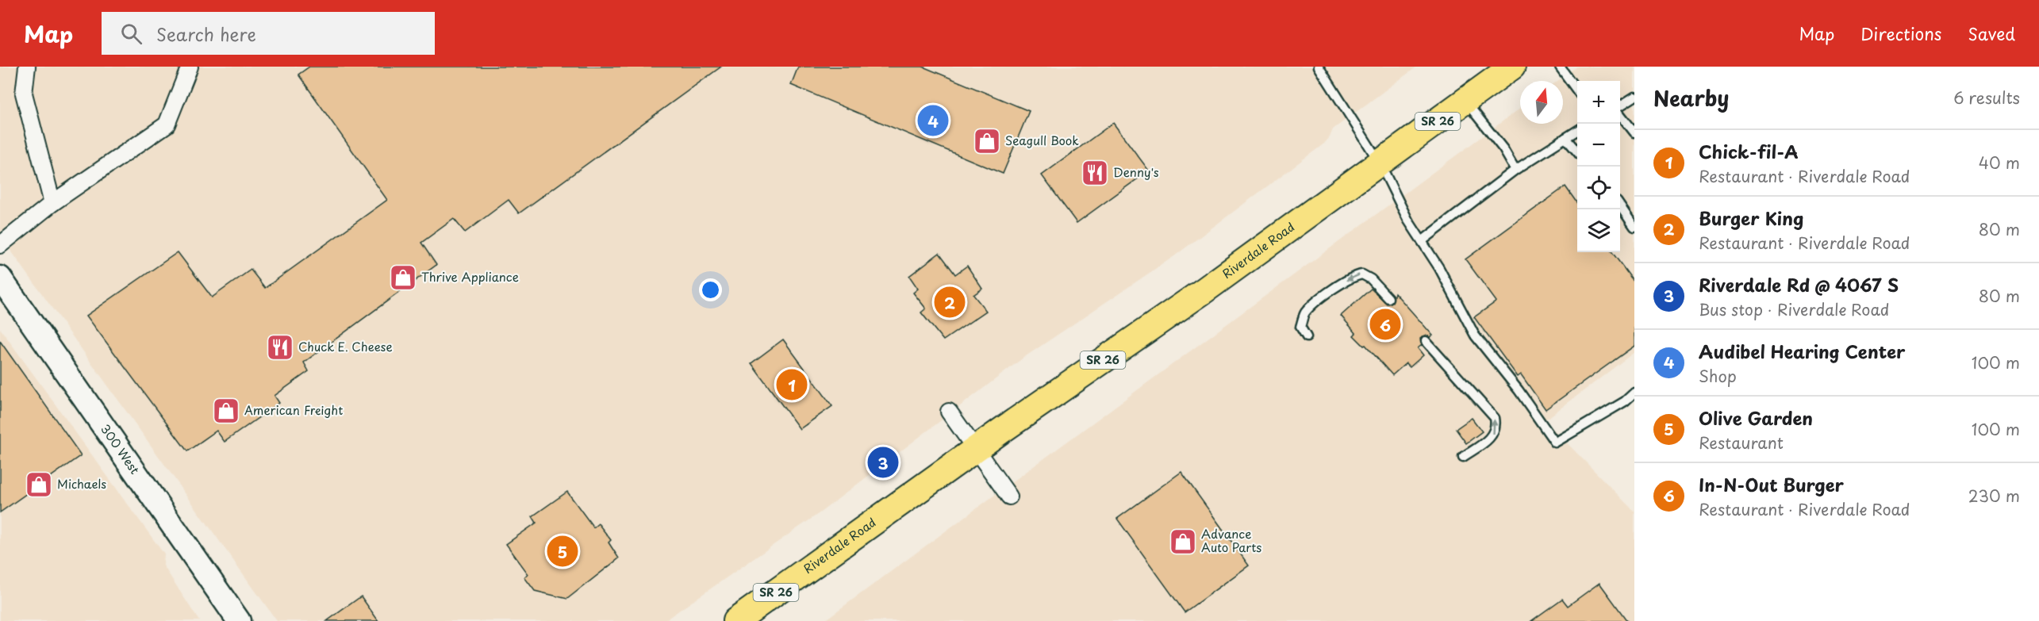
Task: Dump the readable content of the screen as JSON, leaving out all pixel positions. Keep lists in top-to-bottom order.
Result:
{
  "streets": {
    "main road": ["SR 26", "Riverdale Road"],
    "street": ["300 West"]
  },
  "places": {
    "shop": [
      "Seagull Book",
      "Thrive Appliance",
      "American Freight",
      "Michaels",
      "Advance Auto Parts"
    ],
    "restaurant": ["Denny's", "Chuck E. Cheese"]
  },
  "north": "top",
  "page": {
    "header": "Map",
    "search": "Search here",
    "nav": ["Map", "Directions", "Saved"],
    "heading": ["Nearby", "6 results"],
    "map_buttons": ["+", "−"],
    "pins": [
      "4",
      "2",
      "6",
      "1",
      "3",
      "5"
    ],
    "list": [
      {
        "mark": "1",
        "name": "Chick-fil-A",
        "note": "Restaurant · Riverdale Road",
        "value": "40 m"
      },
      {
        "mark": "2",
        "name": "Burger King",
        "note": "Restaurant · Riverdale Road",
        "value": "80 m"
      },
      {
        "mark": "3",
        "name": "Riverdale Rd @ 4067 S",
        "note": "Bus stop · Riverdale Road",
        "value": "80 m"
      },
      {
        "mark": "4",
        "name": "Audibel Hearing Center",
        "note": "Shop",
        "value": "100 m"
      },
      {
        "mark": "5",
        "name": "Olive Garden",
        "note": "Restaurant",
        "value": "100 m"
      },
      {
        "mark": "6",
        "name": "In-N-Out Burger",
        "note": "Restaurant · Riverdale Road",
        "value": "230 m"
      }
    ]
  }
}
